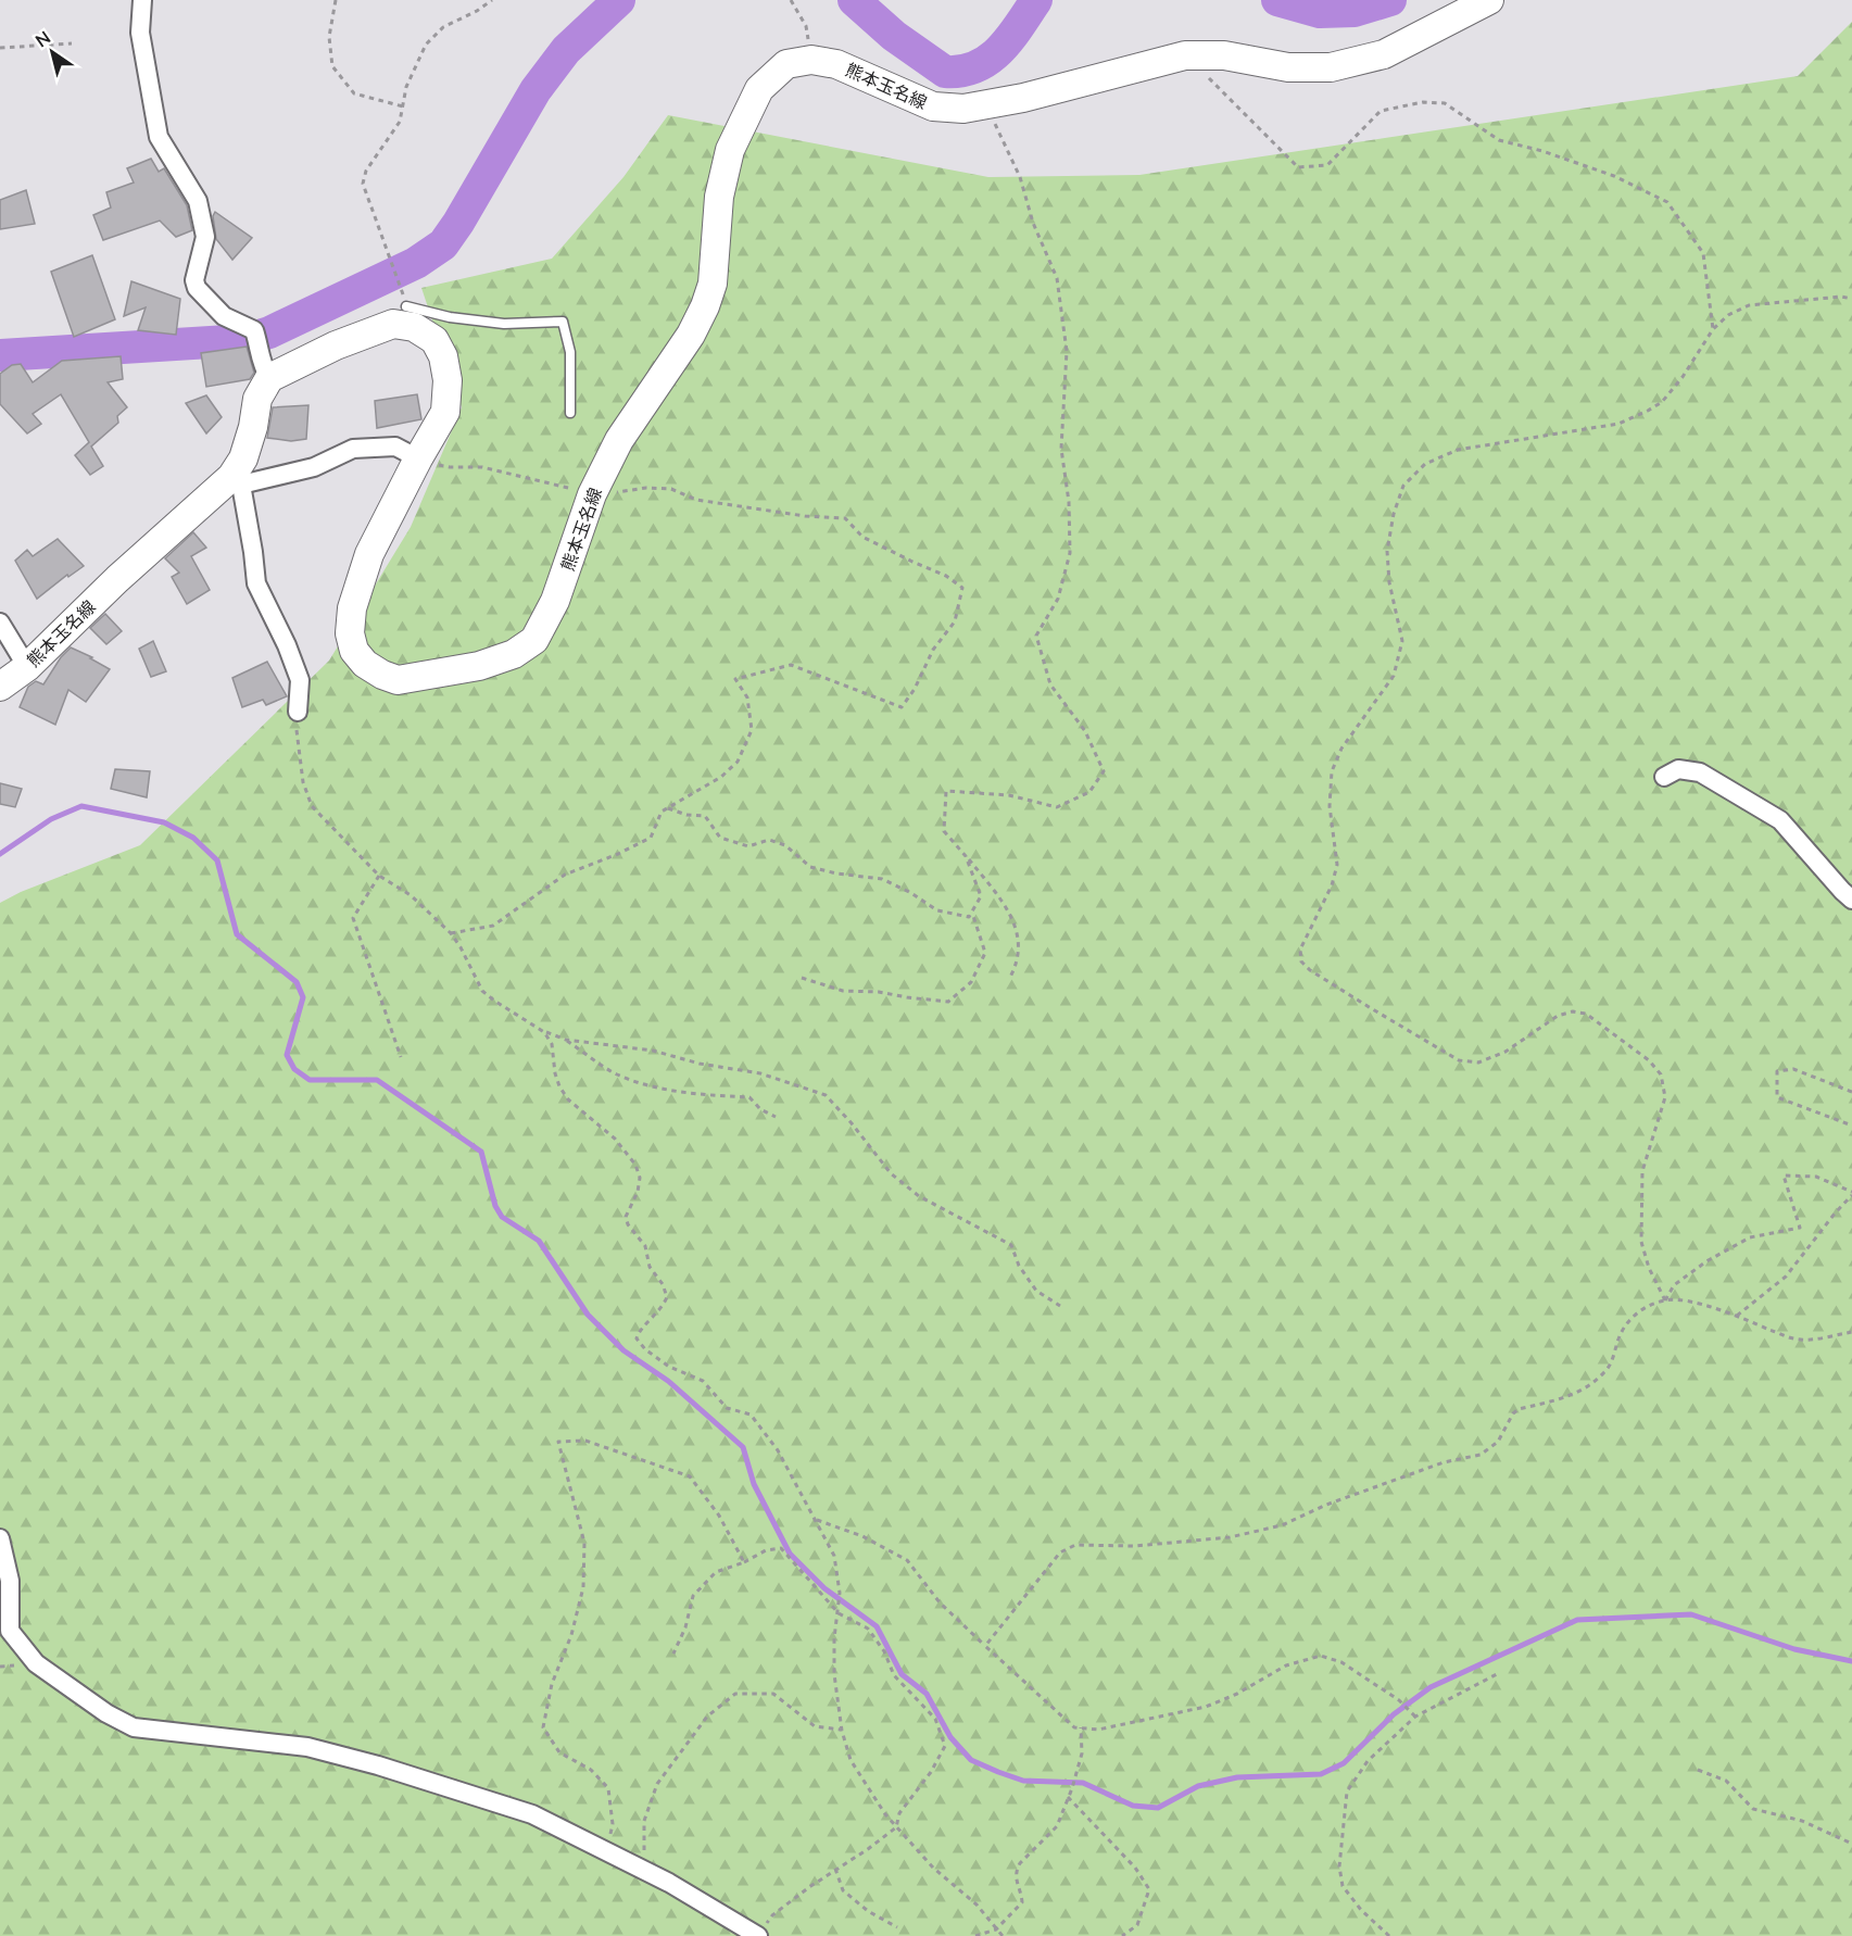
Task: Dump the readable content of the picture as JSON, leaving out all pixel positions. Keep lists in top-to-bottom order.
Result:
{
  "streets": {
    "main road": ["熊本玉名線"]
  },
  "north": "top left"
}
